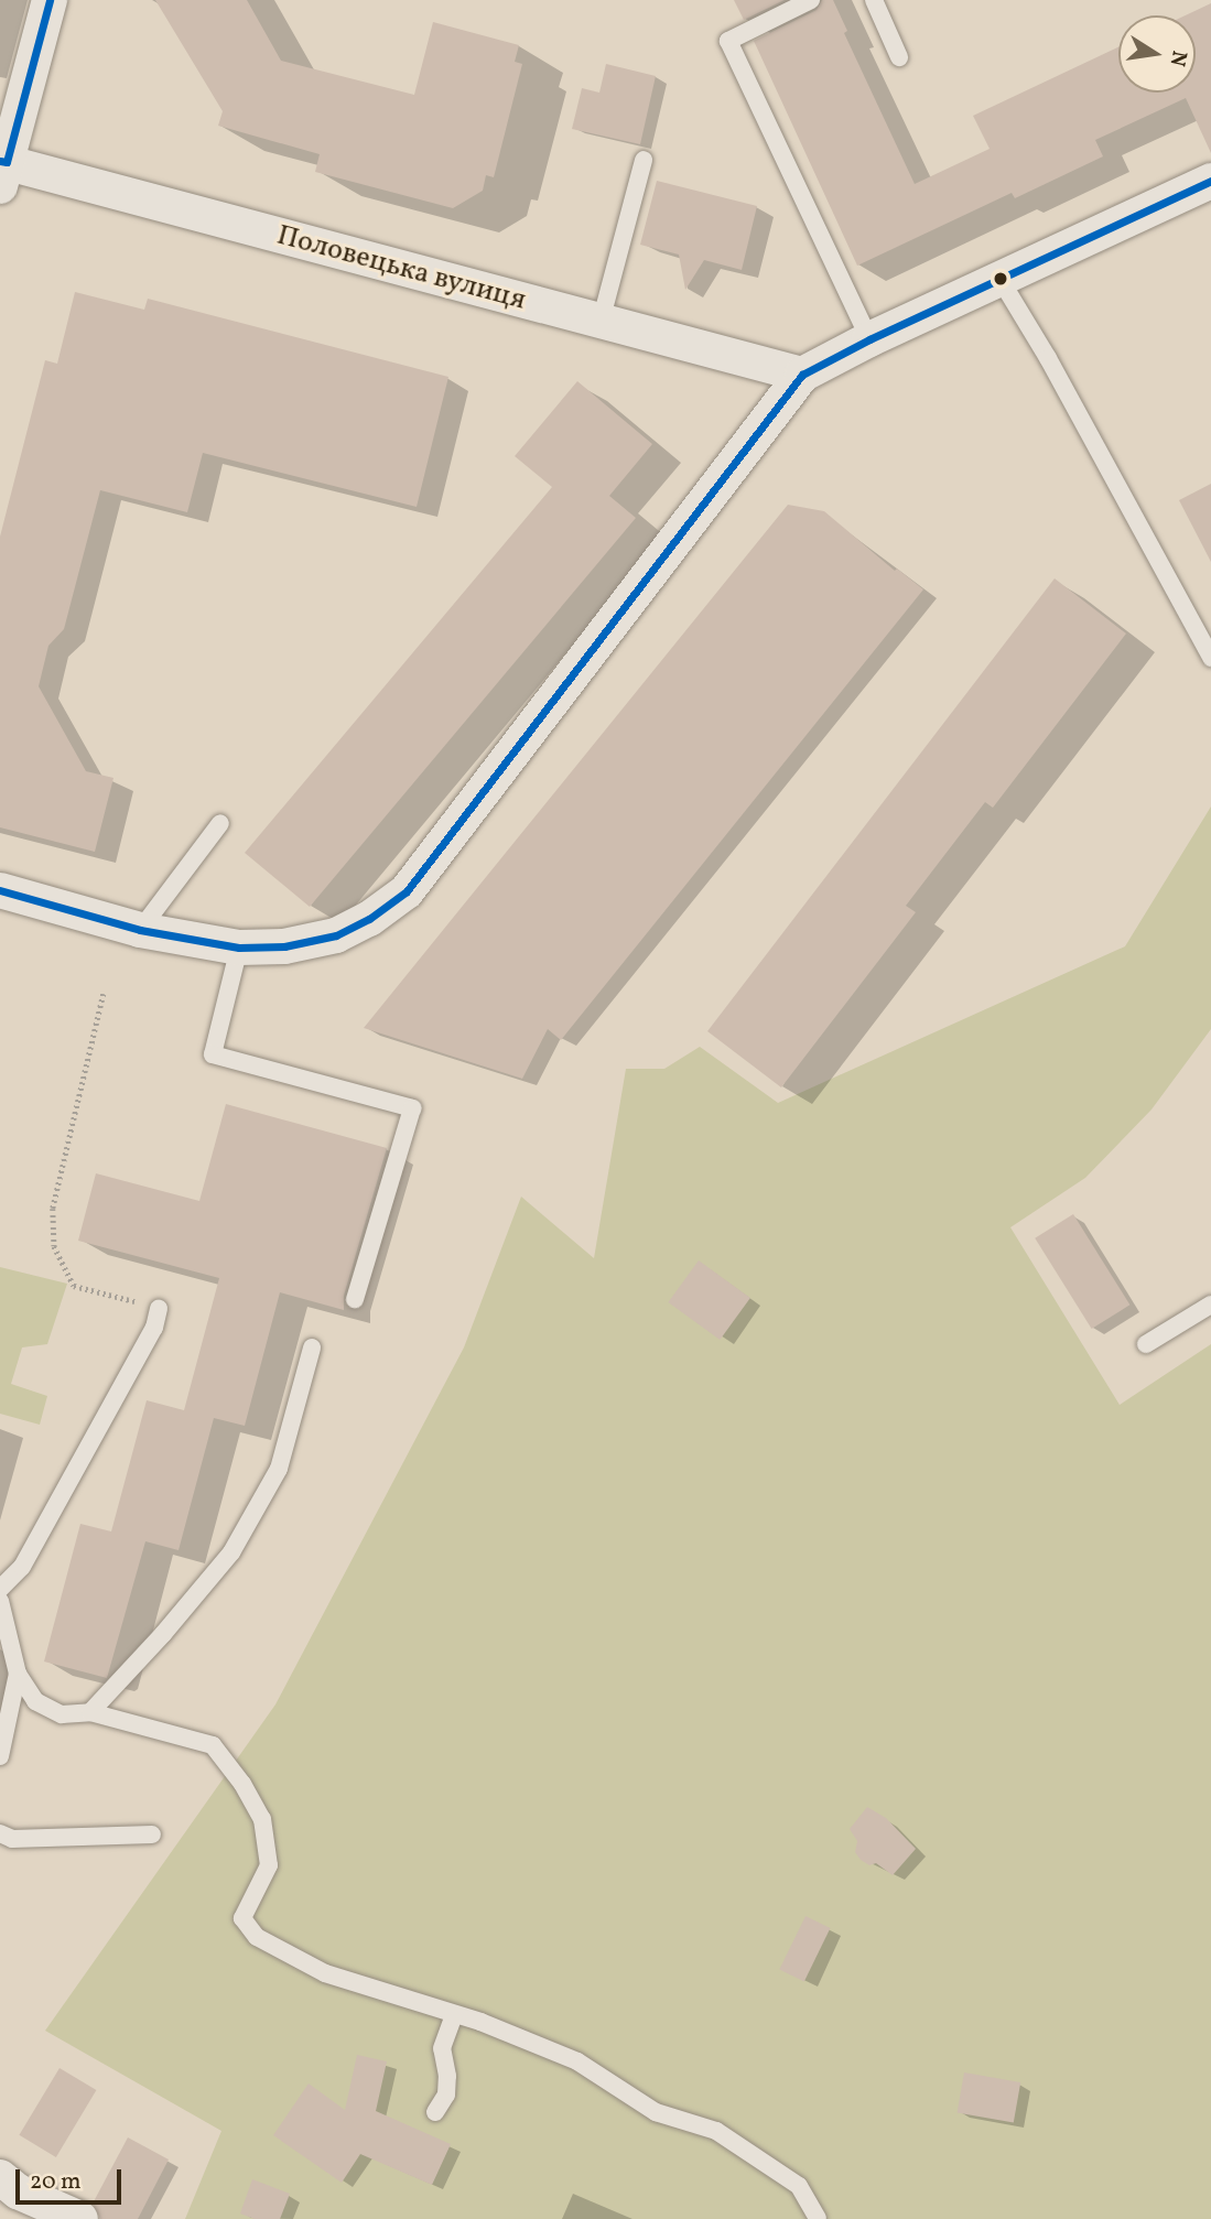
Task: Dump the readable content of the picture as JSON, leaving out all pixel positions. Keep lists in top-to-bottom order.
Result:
{
  "streets": {
    "street": ["Половецька вулиця"]
  },
  "scale_bar": "20 m",
  "north": "right"
}
